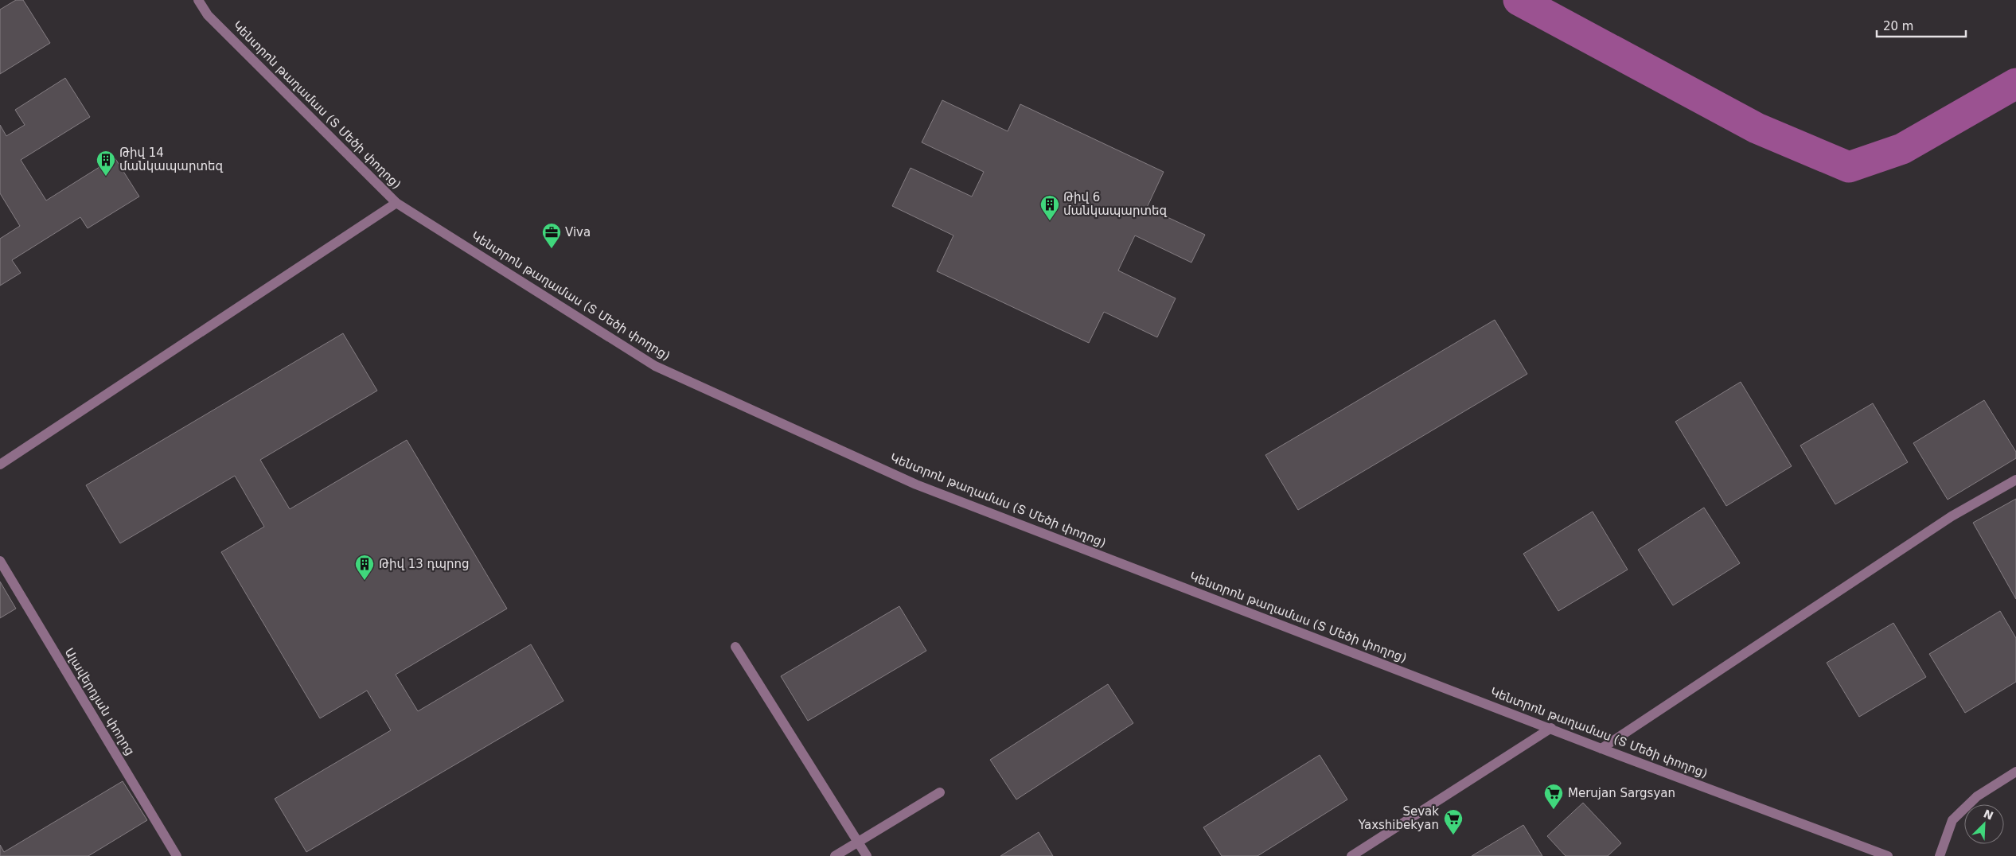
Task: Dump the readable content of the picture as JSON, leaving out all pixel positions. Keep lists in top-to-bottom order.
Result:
{
  "streets": {
    "street": ["Կենտրոն թաղամաս (Տ Մեծի փողոց)", "Ալավերդյան փողոց"]
  },
  "places": {
    "building": ["Թիվ 14 մանկապարտեզ", "Թիվ 6 մանկապարտեզ", "Թիվ 13 դպրոց"],
    "office": ["Viva"],
    "supermarket": ["Merujan Sargsyan", "Sevak Yaxshibekyan"]
  },
  "scale_bar": "20 m",
  "north": "top right"
}
